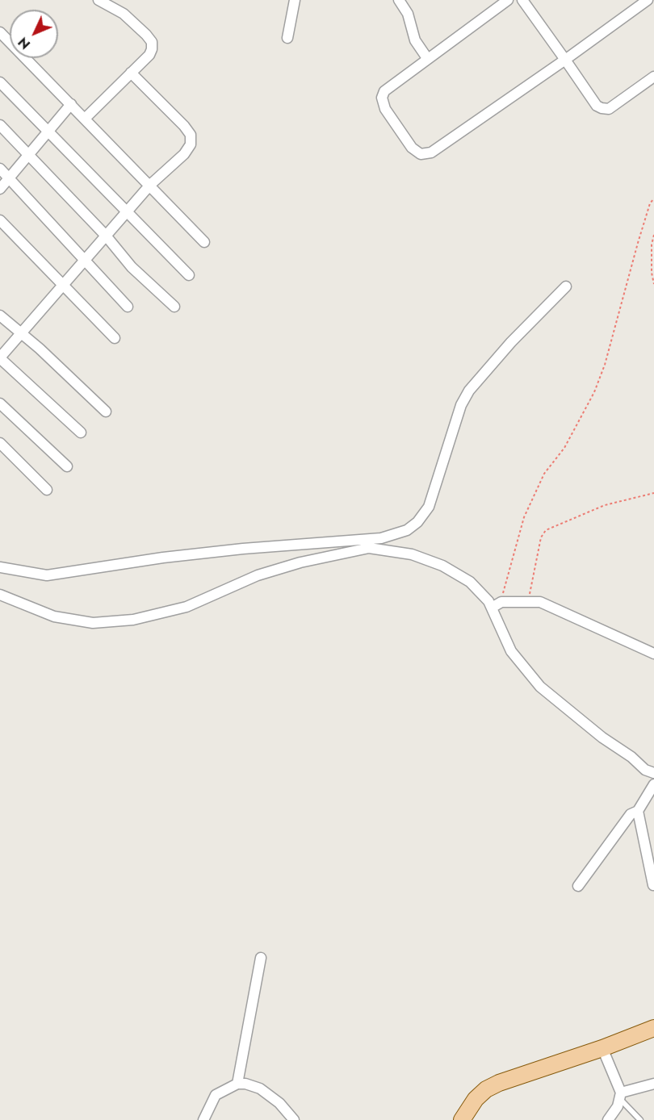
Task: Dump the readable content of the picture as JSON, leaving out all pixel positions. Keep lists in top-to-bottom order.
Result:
{
  "north": "bottom left"
}
